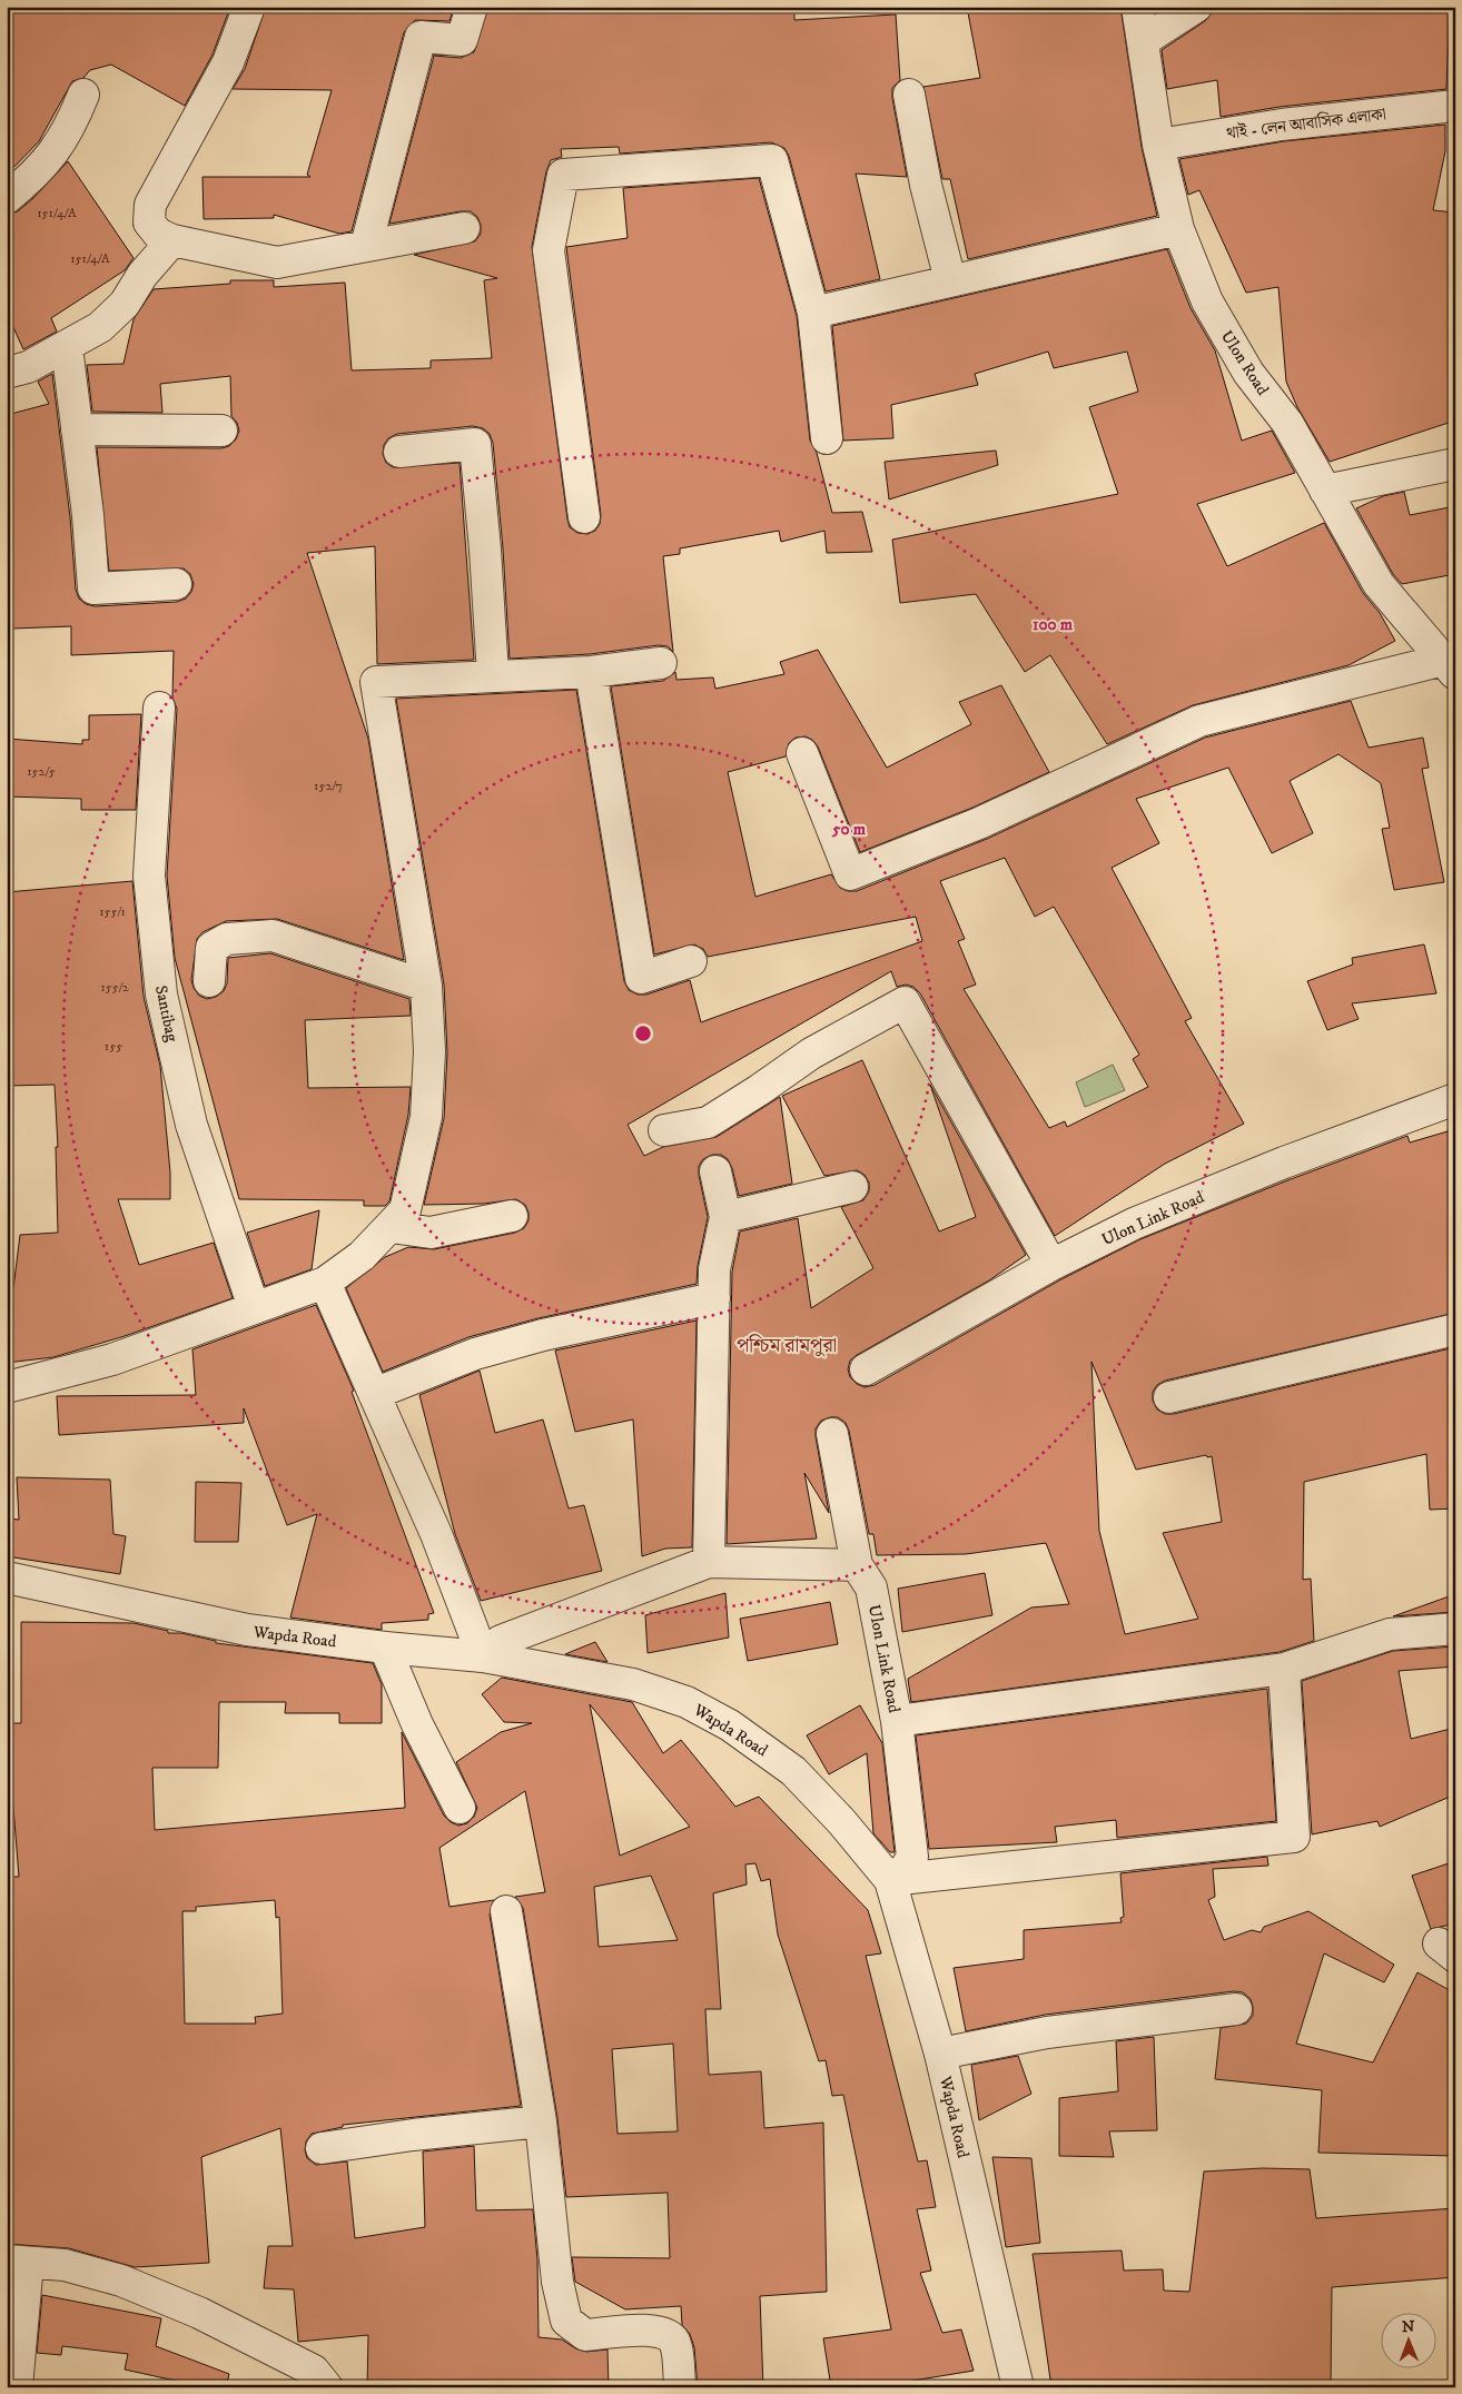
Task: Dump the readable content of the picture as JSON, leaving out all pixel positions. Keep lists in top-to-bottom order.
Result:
{
  "streets": {
    "street": [
      "থাই - লেন আবাসিক এলাকা",
      "Ulon Road",
      "Santibag",
      "Ulon Link Road",
      "Wapda Road"
    ]
  },
  "crossings": [
    ["থাই - লেন আবাসিক এলাকা", "Ulon Road"],
    ["Ulon Link Road", "Wapda Road"]
  ],
  "districts": ["পশ্চিম রামপুরা"],
  "house_numbers": [
    "151/4/A",
    "151/4/A",
    "152/5",
    "152/7",
    "155/1",
    "155/2",
    "155"
  ],
  "north": "top",
  "rings": ["100 m", "50 m"]
}
